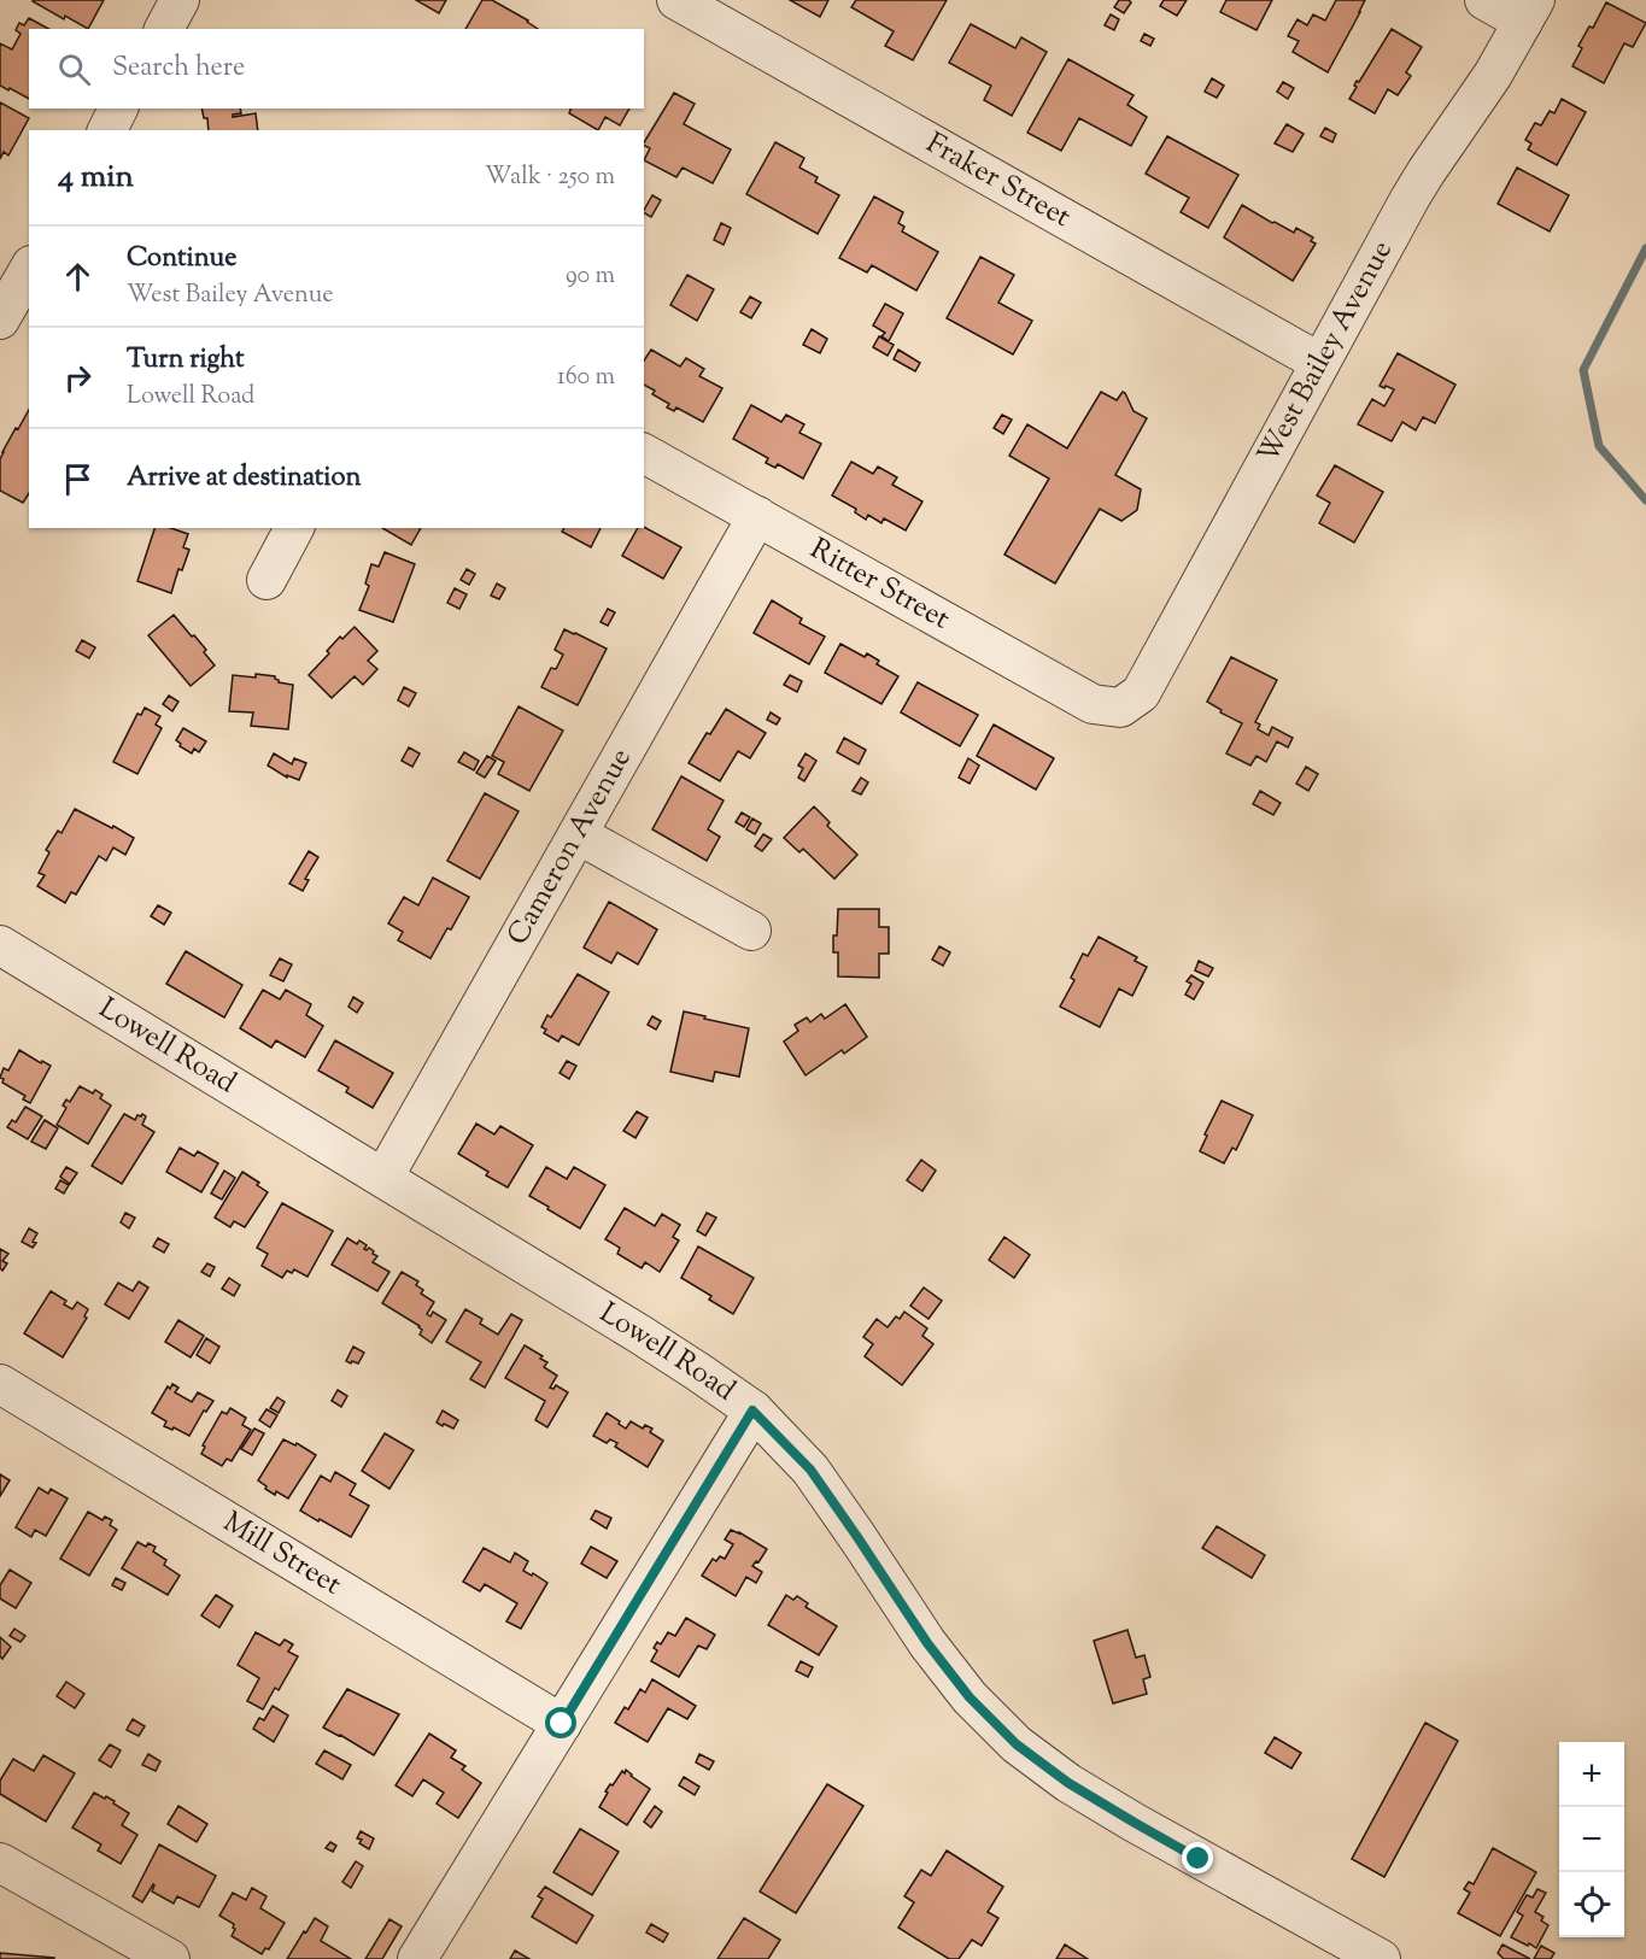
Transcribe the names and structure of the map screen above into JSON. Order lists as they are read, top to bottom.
{
  "streets": {
    "street": [
      "Fraker Street",
      "West Bailey Avenue",
      "Ritter Street",
      "Cameron Avenue",
      "Lowell Road",
      "Mill Street"
    ]
  },
  "crossings": [
    ["Fraker Street", "West Bailey Avenue"],
    ["West Bailey Avenue", "Ritter Street"],
    ["Ritter Street", "Cameron Avenue"],
    ["Cameron Avenue", "Lowell Road"]
  ],
  "page": {
    "search": "Search here",
    "heading": ["4 min", "Walk · 250 m"],
    "list": [
      ["Continue", "West Bailey Avenue", "90 m"],
      ["Turn right", "Lowell Road", "160 m"],
      "Arrive at destination"
    ],
    "map_buttons": ["+", "−"]
  }
}
